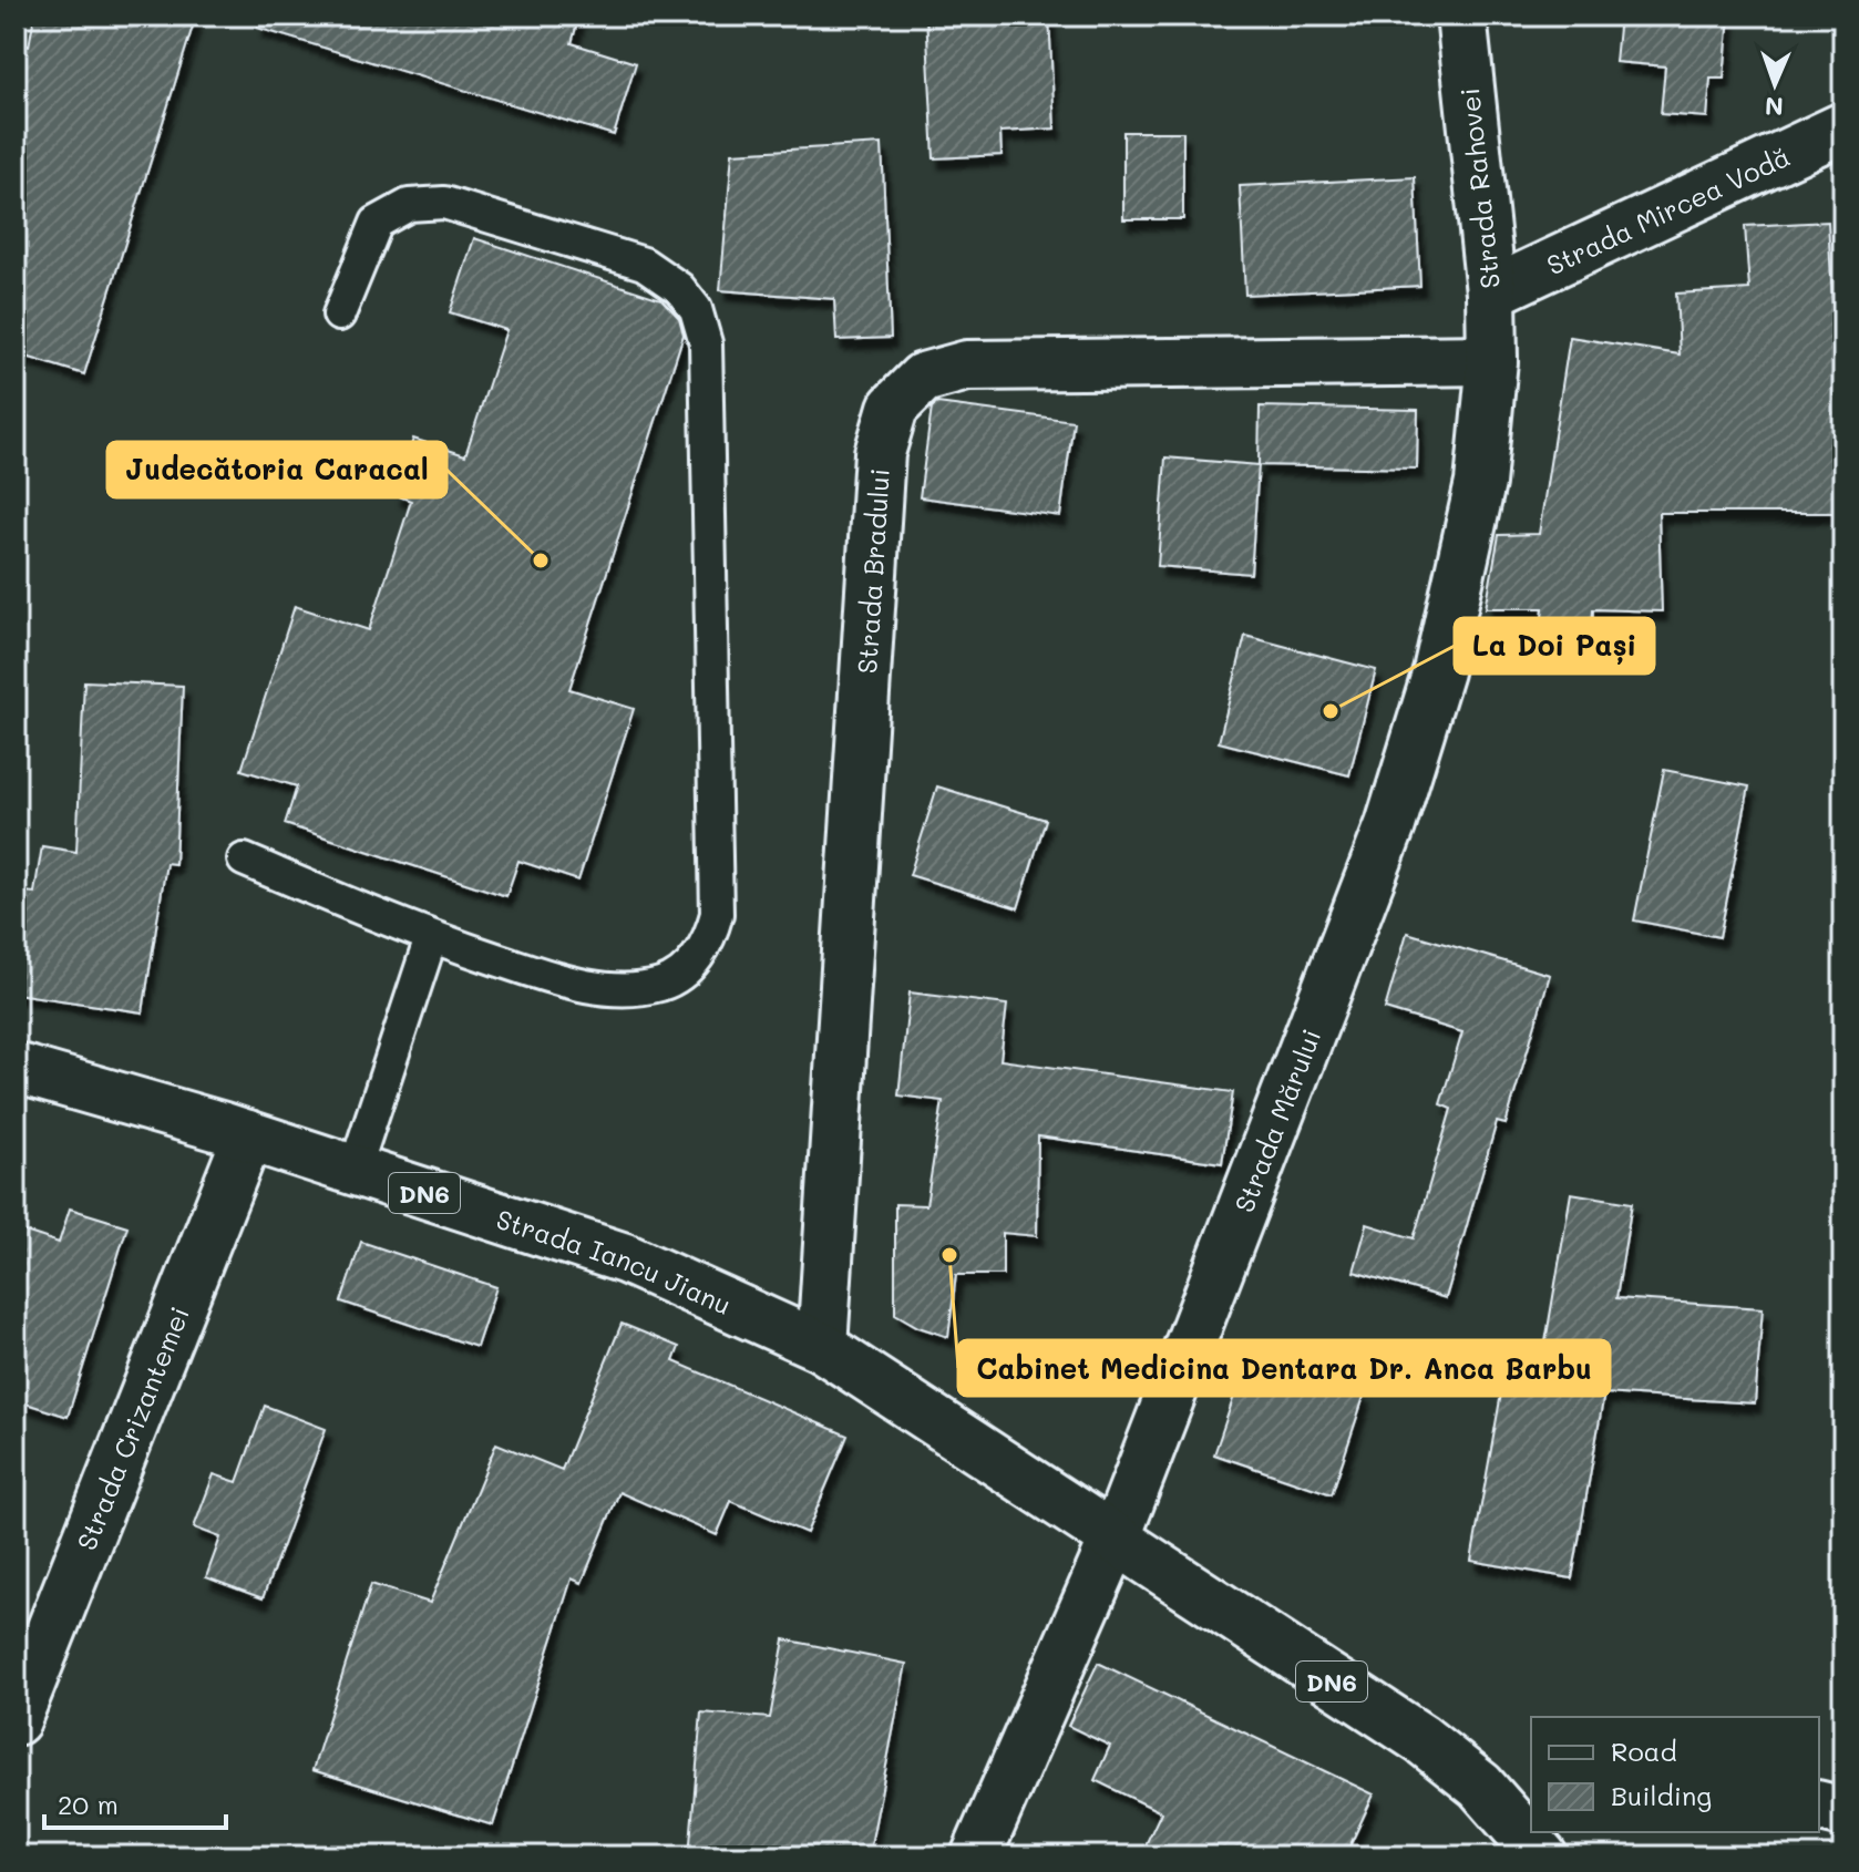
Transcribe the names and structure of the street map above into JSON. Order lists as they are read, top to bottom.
{
  "streets": {
    "main road": [
      "Strada Rahovei",
      "Strada Mircea Vodă",
      "Strada Bradului",
      "Strada Mărului",
      "DN6",
      "Strada Iancu Jianu",
      "Strada Crizantemei"
    ]
  },
  "crossings": [
    ["Strada Rahovei", "Strada Mircea Vodă"],
    ["Strada Rahovei", "Strada Bradului"],
    ["Strada Rahovei", "Strada Mărului"],
    ["Strada Bradului", "Strada Mărului"],
    ["Strada Bradului", "Strada Iancu Jianu"],
    ["Strada Mărului", "DN6"],
    ["Strada Mărului", "Strada Iancu Jianu"],
    ["DN6", "Strada Iancu Jianu"],
    ["Strada Iancu Jianu", "Strada Crizantemei"]
  ],
  "places": ["Judecătoria Caracal", "La Doi Pași", "Cabinet Medicina Dentara Dr. Anca Barbu"],
  "legend": ["Road", "Building"],
  "scale_bar": "20 m",
  "north": "bottom"
}
